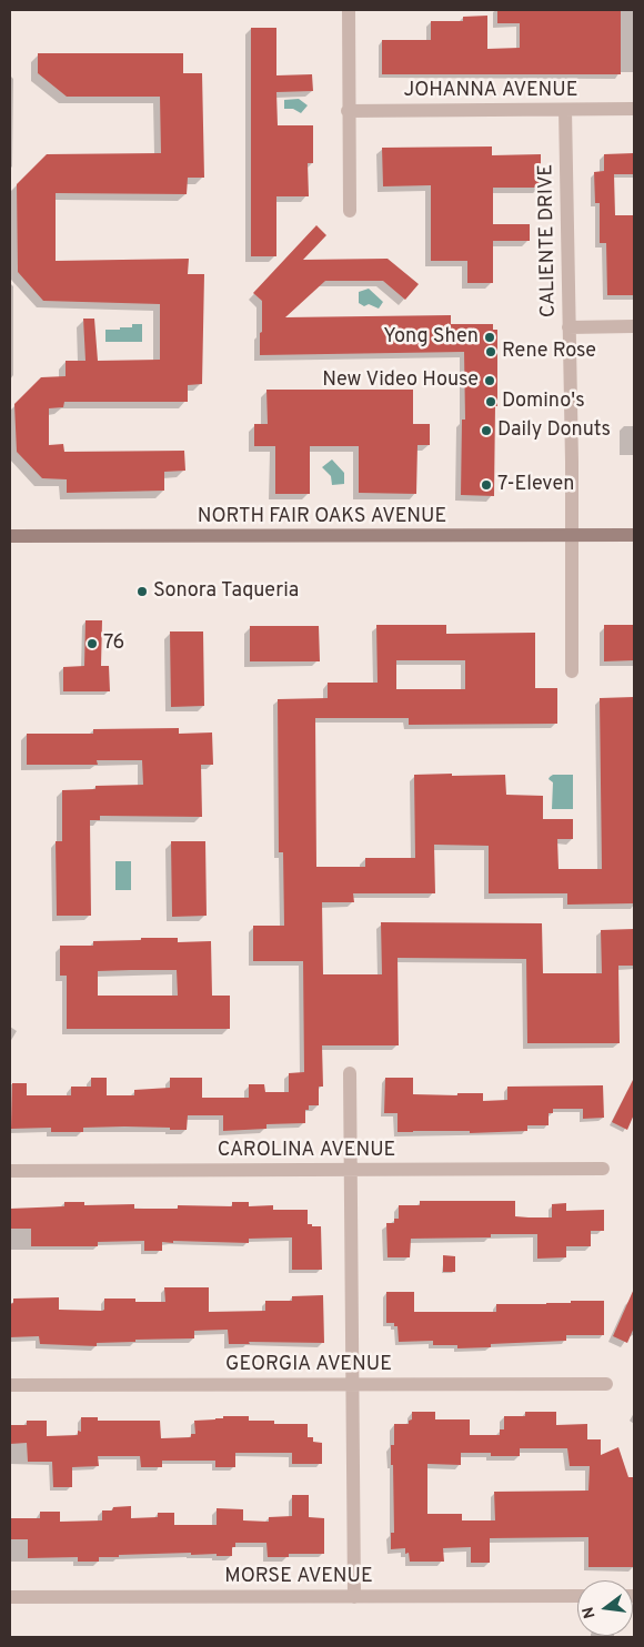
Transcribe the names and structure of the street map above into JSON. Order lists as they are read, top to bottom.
{
  "streets": {
    "main road": ["NORTH FAIR OAKS AVENUE"],
    "street": [
      "JOHANNA AVENUE",
      "CALIENTE DRIVE",
      "CAROLINA AVENUE",
      "GEORGIA AVENUE",
      "MORSE AVENUE"
    ]
  },
  "crossings": [
    ["JOHANNA AVENUE", "CALIENTE DRIVE"],
    ["CALIENTE DRIVE", "NORTH FAIR OAKS AVENUE"]
  ],
  "places": [
    "Yong Shen",
    "Rene Rose",
    "New Video House",
    "Domino's",
    "Daily Donuts",
    "7-Eleven",
    "Sonora Taqueria",
    "76"
  ],
  "north": "left"
}
